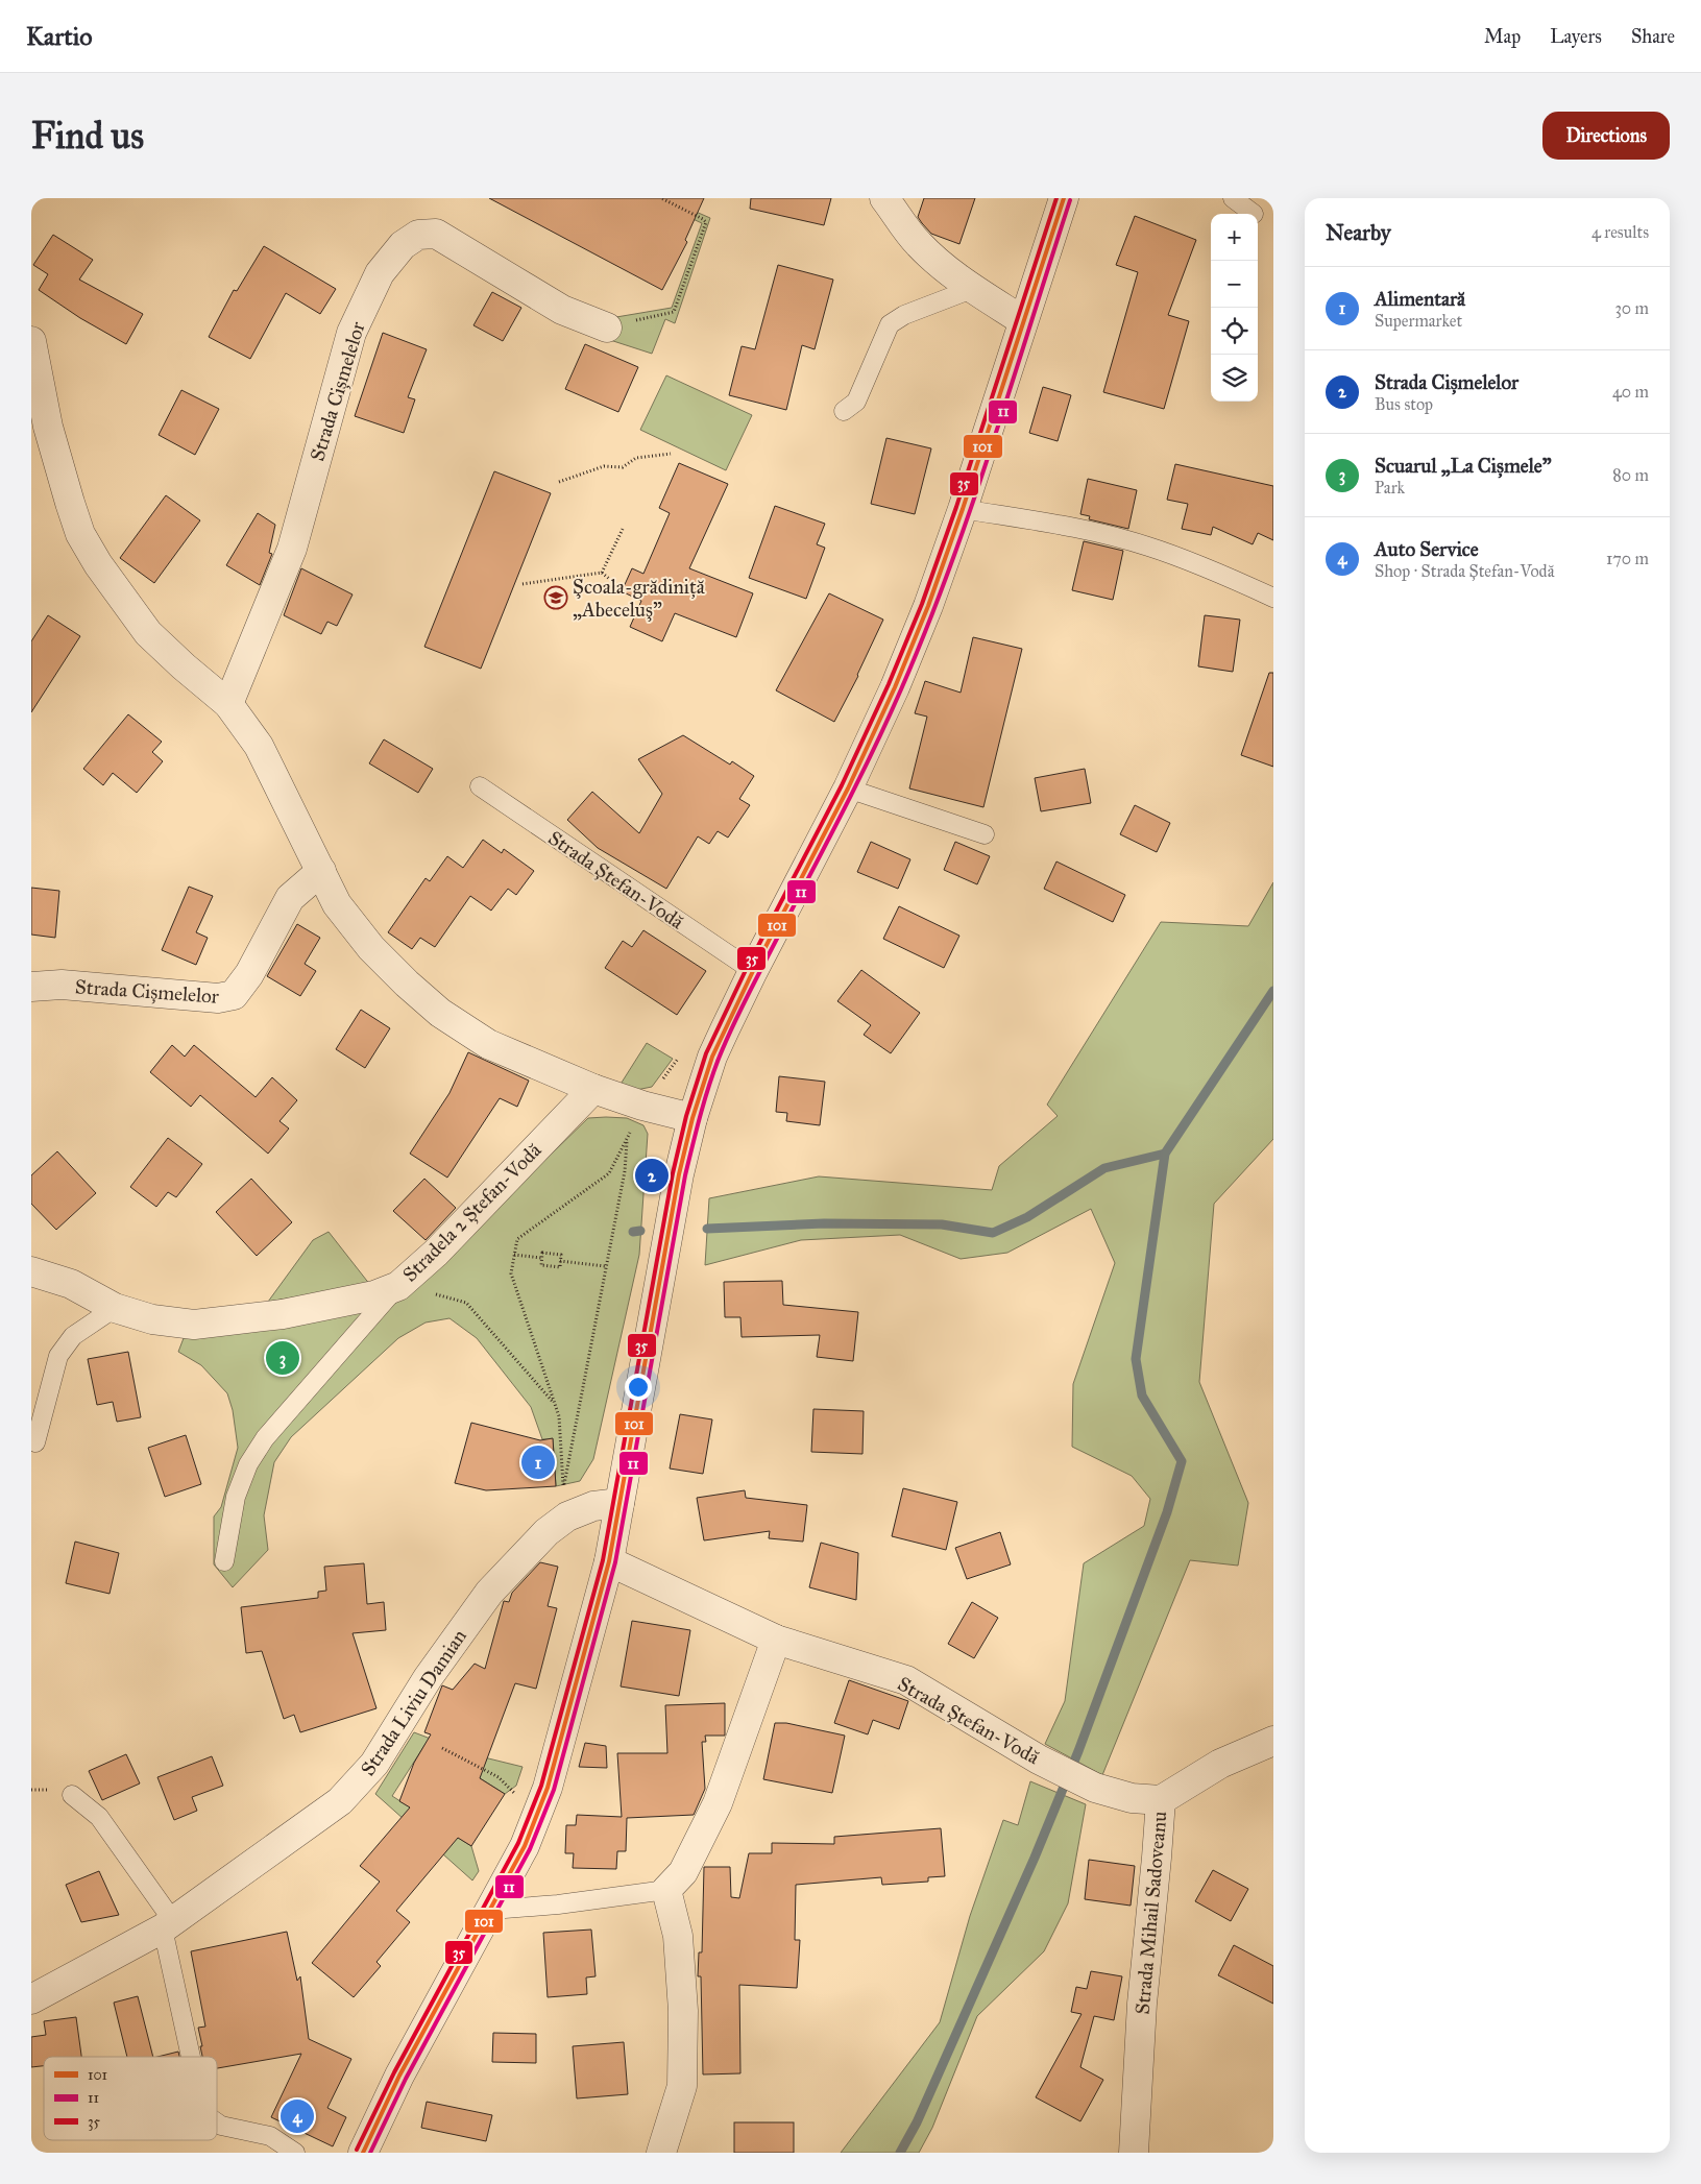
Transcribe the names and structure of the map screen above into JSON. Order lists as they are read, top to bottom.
{
  "streets": {
    "street": [
      "Strada Cișmelelor",
      "Strada Ștefan-Vodă",
      "Stradela 2 Ștefan-Vodă",
      "Strada Liviu Damian",
      "Strada Mihail Sadoveanu"
    ]
  },
  "crossings": [
    ["Strada Ștefan-Vodă", "Strada Mihail Sadoveanu"]
  ],
  "places": {
    "school or university": ["Şcoala-grădiniţă „Abeceluş”"]
  },
  "lines": ["transit line 101", "transit line 35", "transit line 11"],
  "legend": ["101", "11", "35"],
  "page": {
    "header": "Kartio",
    "nav": ["Map", "Layers", "Share"],
    "buttons": "Directions",
    "title": "Find us",
    "heading": ["Nearby", "4 results"],
    "map_buttons": ["+", "−"],
    "list": [
      {
        "mark": "1",
        "name": "Alimentară",
        "note": "Supermarket",
        "value": "30 m"
      },
      {
        "mark": "2",
        "name": "Strada Cișmelelor",
        "note": "Bus stop",
        "value": "40 m"
      },
      {
        "mark": "3",
        "name": "Scuarul „La Cișmele”",
        "note": "Park",
        "value": "80 m"
      },
      {
        "mark": "4",
        "name": "Auto Service",
        "note": "Shop · Strada Ștefan-Vodă",
        "value": "170 m"
      }
    ],
    "pins": [
      "2",
      "3",
      "1",
      "4"
    ]
  }
}
